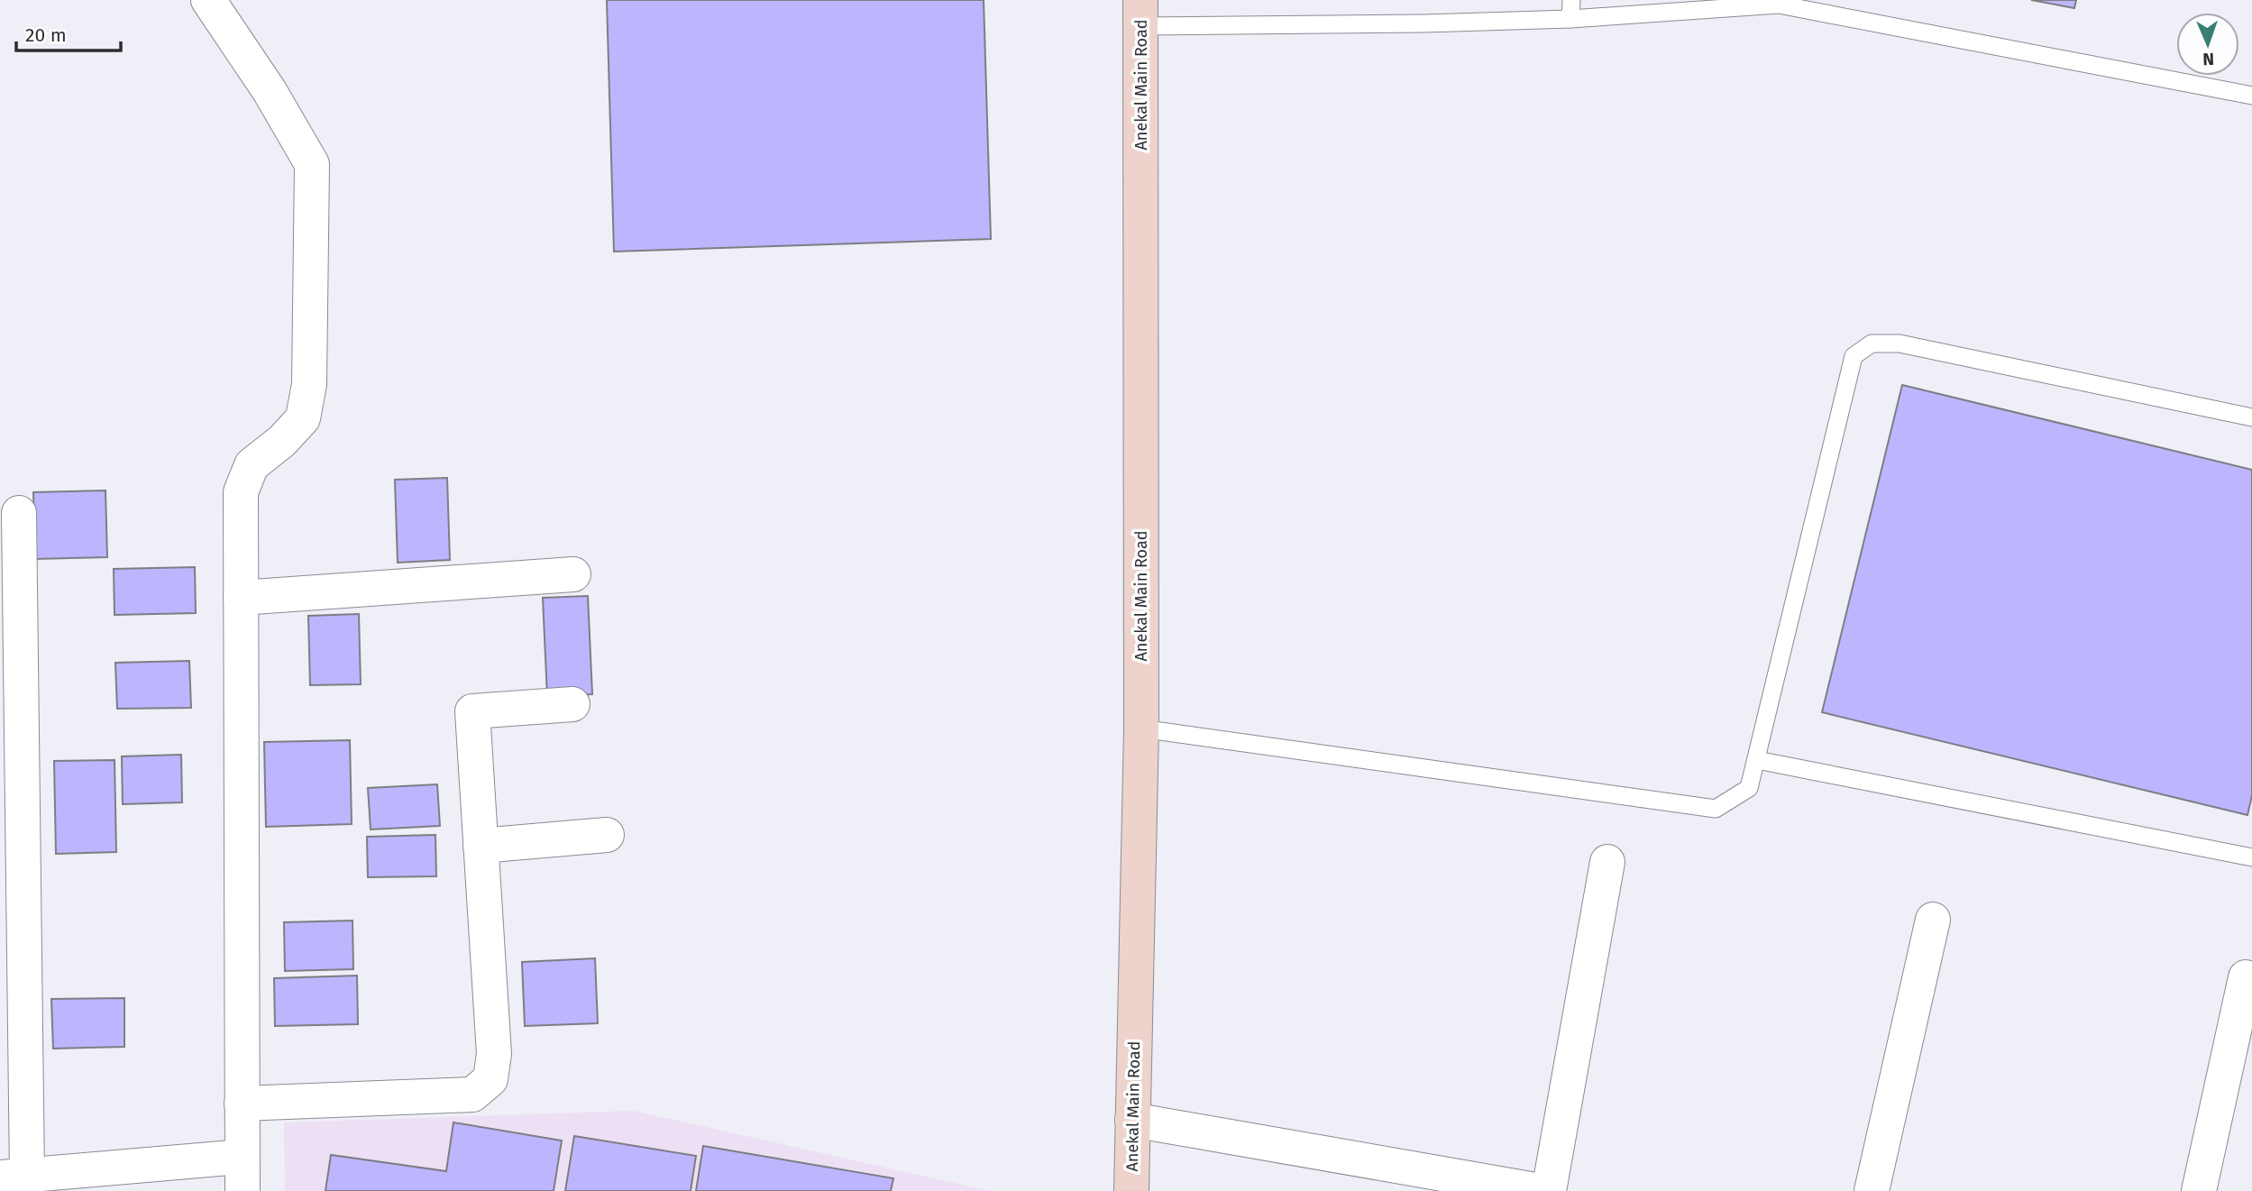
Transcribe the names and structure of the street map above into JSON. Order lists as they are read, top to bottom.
{
  "streets": {
    "main road": ["Anekal Main Road"]
  },
  "scale_bar": "20 m",
  "north": "bottom"
}
